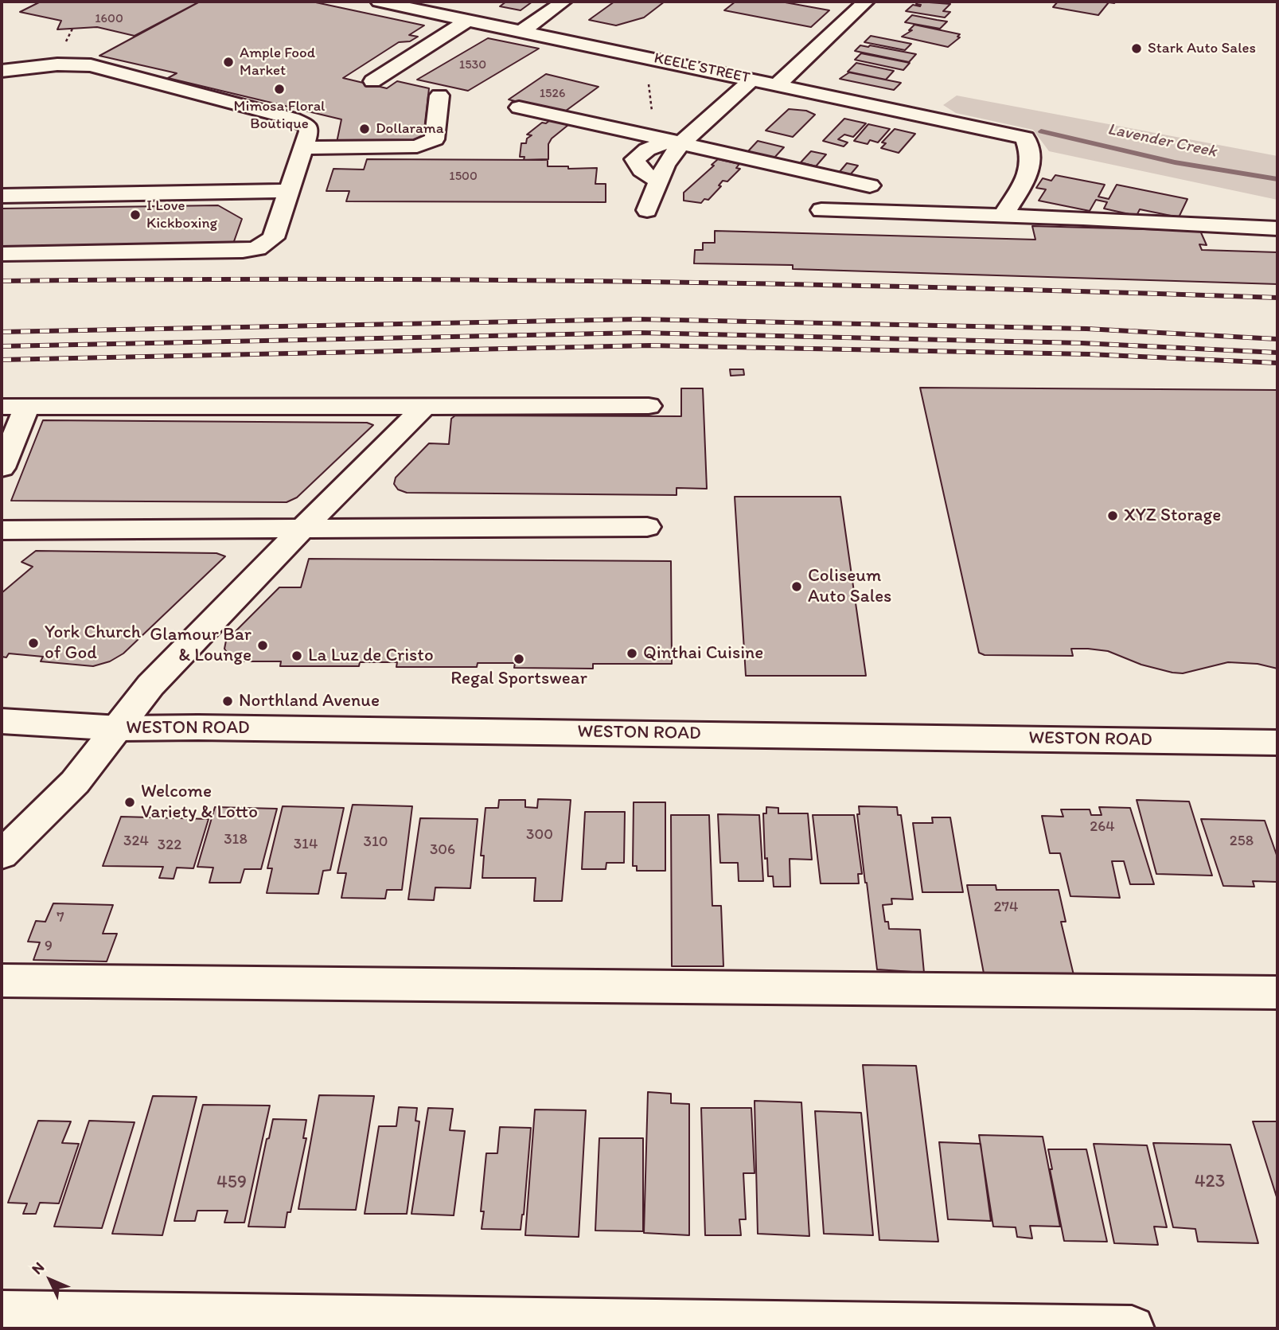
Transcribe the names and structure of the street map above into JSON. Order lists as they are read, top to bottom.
{
  "streets": {
    "street": ["KEELE STREET", "WESTON ROAD"]
  },
  "water": ["Lavender Creek"],
  "places": [
    "Stark Auto Sales",
    "Ample Food Market",
    "Mimosa Floral Boutique",
    "Dollarama",
    "I Love Kickboxing",
    "XYZ Storage",
    "Coliseum Auto Sales",
    "York Church of God",
    "Glamour Bar & Lounge",
    "Qinthai Cuisine",
    "La Luz de Cristo",
    "Regal Sportswear",
    "Northland Avenue",
    "Welcome Variety & Lotto"
  ],
  "house_numbers": [
    "1600",
    "1530",
    "1526",
    "1500",
    "264",
    "300",
    "318",
    "324",
    "258",
    "310",
    "314",
    "322",
    "306",
    "274",
    "7",
    "9",
    "423",
    "459"
  ],
  "north": "top left"
}
